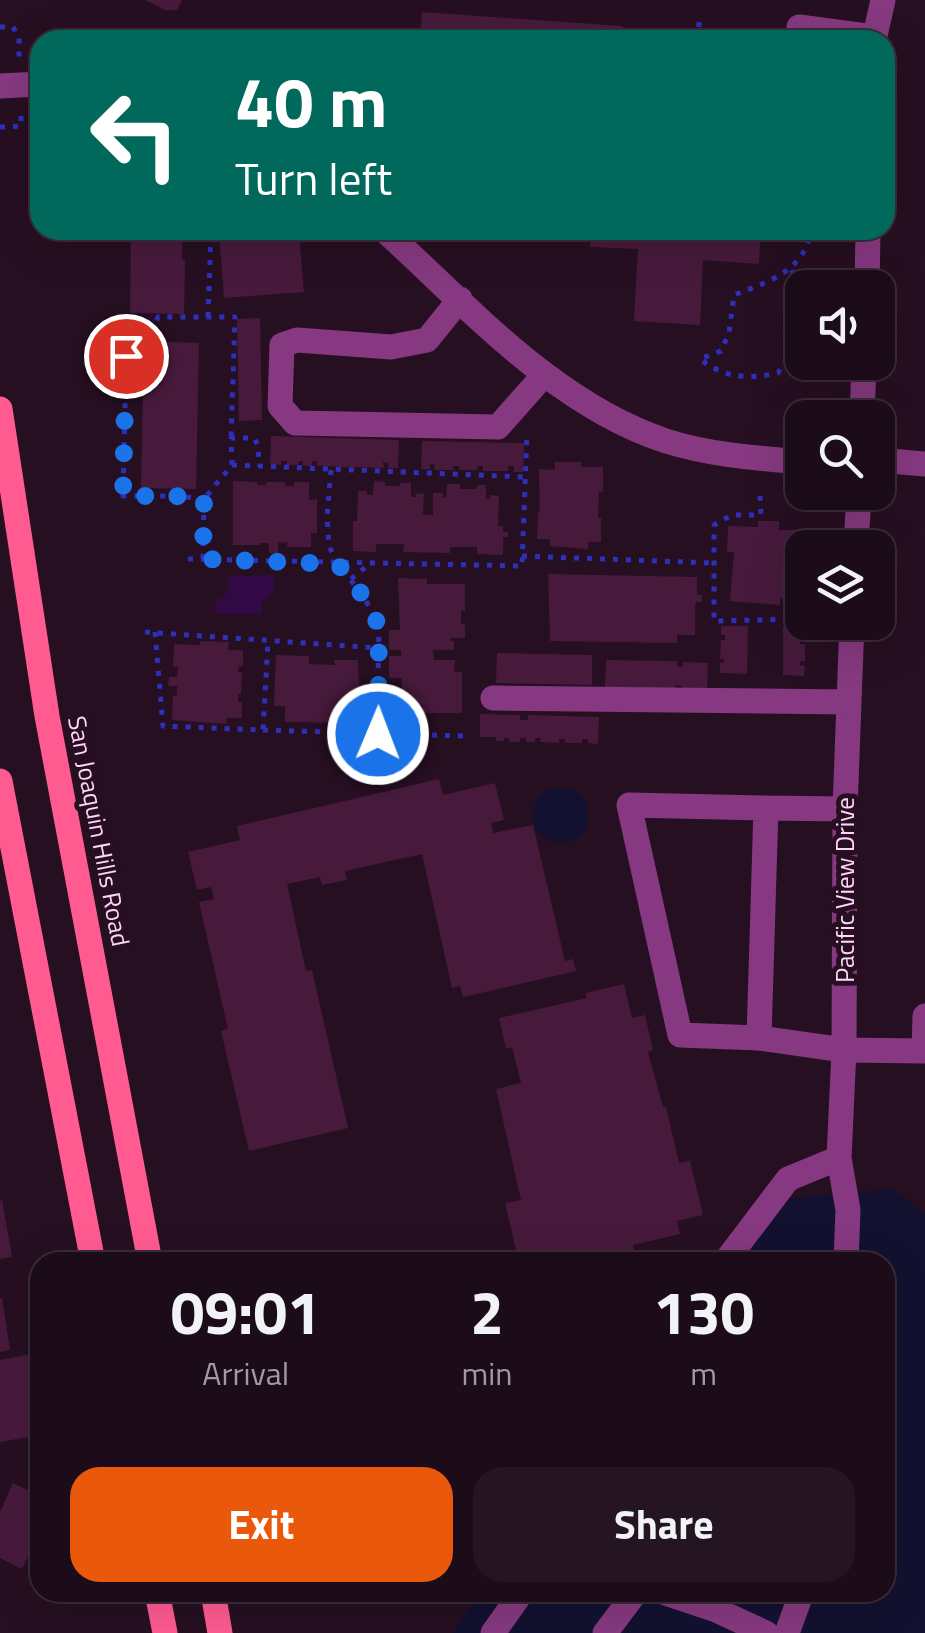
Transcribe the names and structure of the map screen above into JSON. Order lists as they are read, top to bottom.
{
  "streets": {
    "main road": ["San Joaquin Hills Road"],
    "street": ["Pacific View Drive"]
  },
  "page": {
    "turn": ["40 m", "Turn left"],
    "eta": [
      "09:01",
      "Arrival",
      "2",
      "min",
      "130",
      "m"
    ],
    "buttons": ["Exit", "Share"]
  }
}
